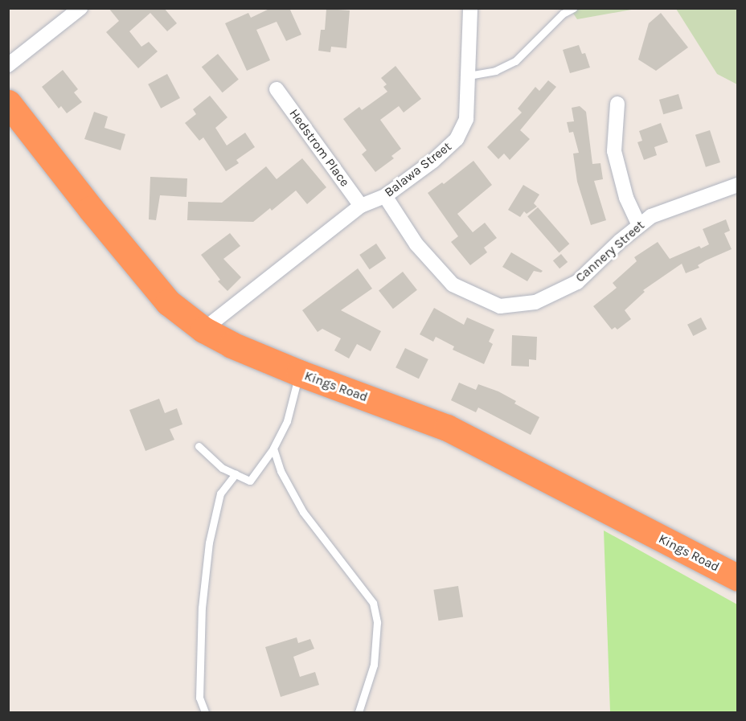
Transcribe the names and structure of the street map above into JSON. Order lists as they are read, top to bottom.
{
  "streets": {
    "highway": ["Kings Road"],
    "street": ["Hedstrom Place", "Balawa Street", "Cannery Street"]
  },
  "crossings": [
    ["Hedstrom Place", "Balawa Street"],
    ["Balawa Street", "Cannery Street"],
    ["Balawa Street", "Kings Road"]
  ]
}
